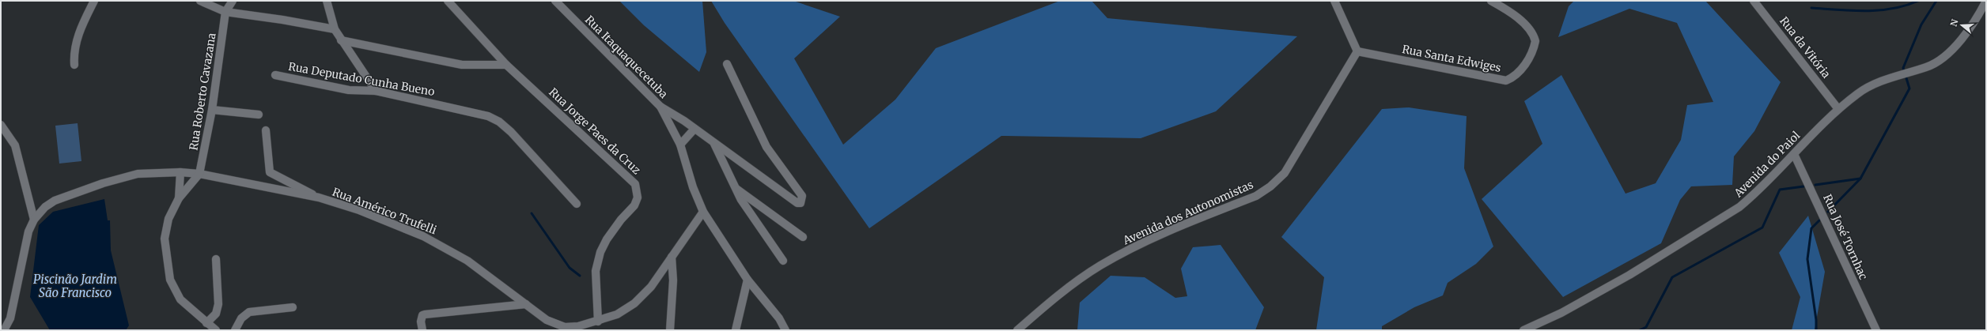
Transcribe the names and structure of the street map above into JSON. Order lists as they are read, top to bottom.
{
  "streets": {
    "street": [
      "Rua da Vitória",
      "Rua Itaquaquecetuba",
      "Rua Santa Edwiges",
      "Rua Deputado Cunha Bueno",
      "Rua Roberto Cavazana",
      "Rua Jorge Paes da Cruz",
      "Avenida do Paiol",
      "Rua Américo Trufelli",
      "Avenida dos Autonomistas",
      "Rua José Tornhac"
    ]
  },
  "crossings": [
    ["Rua da Vitória", "Avenida do Paiol"],
    ["Rua Itaquaquecetuba", "Rua Américo Trufelli"],
    ["Rua Santa Edwiges", "Avenida dos Autonomistas"],
    ["Rua Roberto Cavazana", "Rua Américo Trufelli"],
    ["Rua Jorge Paes da Cruz", "Rua Américo Trufelli"],
    ["Avenida do Paiol", "Rua José Tornhac"]
  ],
  "water": ["Piscinão Jardim São Francisco"],
  "north": "left"
}
